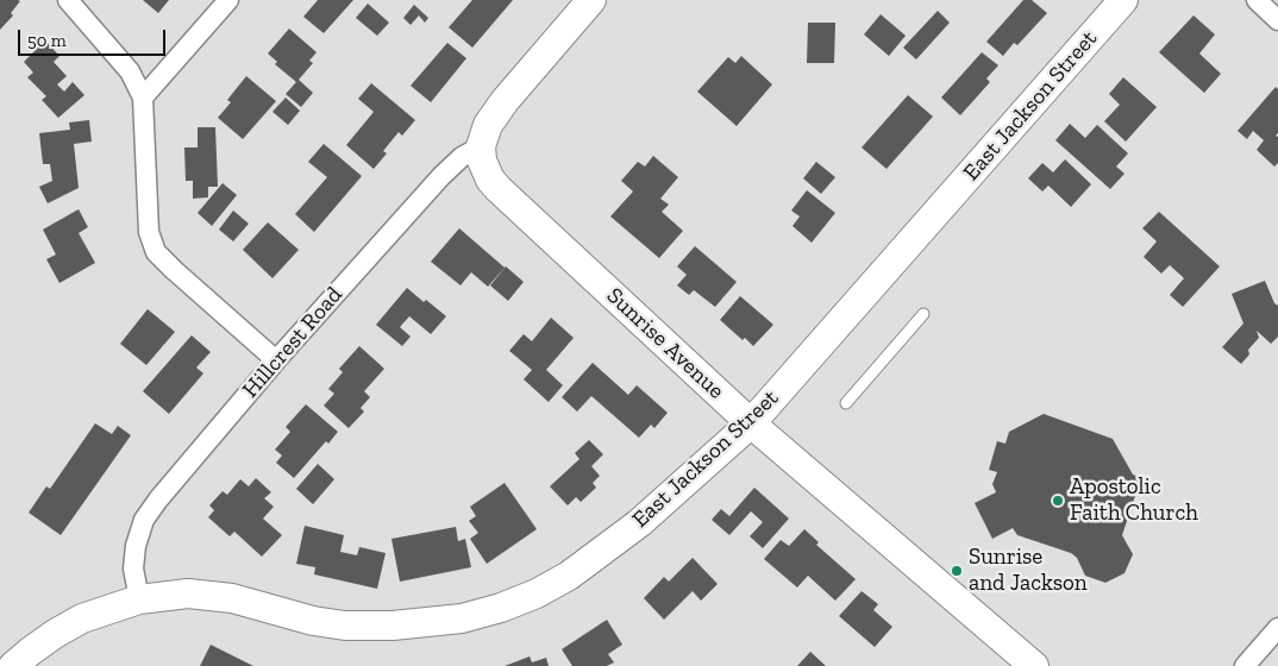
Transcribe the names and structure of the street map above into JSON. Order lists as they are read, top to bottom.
{
  "streets": {
    "street": ["East Jackson Street", "Hillcrest Road", "Sunrise Avenue"]
  },
  "crossings": [
    ["East Jackson Street", "Hillcrest Road"],
    ["East Jackson Street", "Sunrise Avenue"],
    ["Hillcrest Road", "Sunrise Avenue"]
  ],
  "places": ["Apostolic Faith Church", "Sunrise and Jackson"],
  "scale_bar": "50 m"
}
